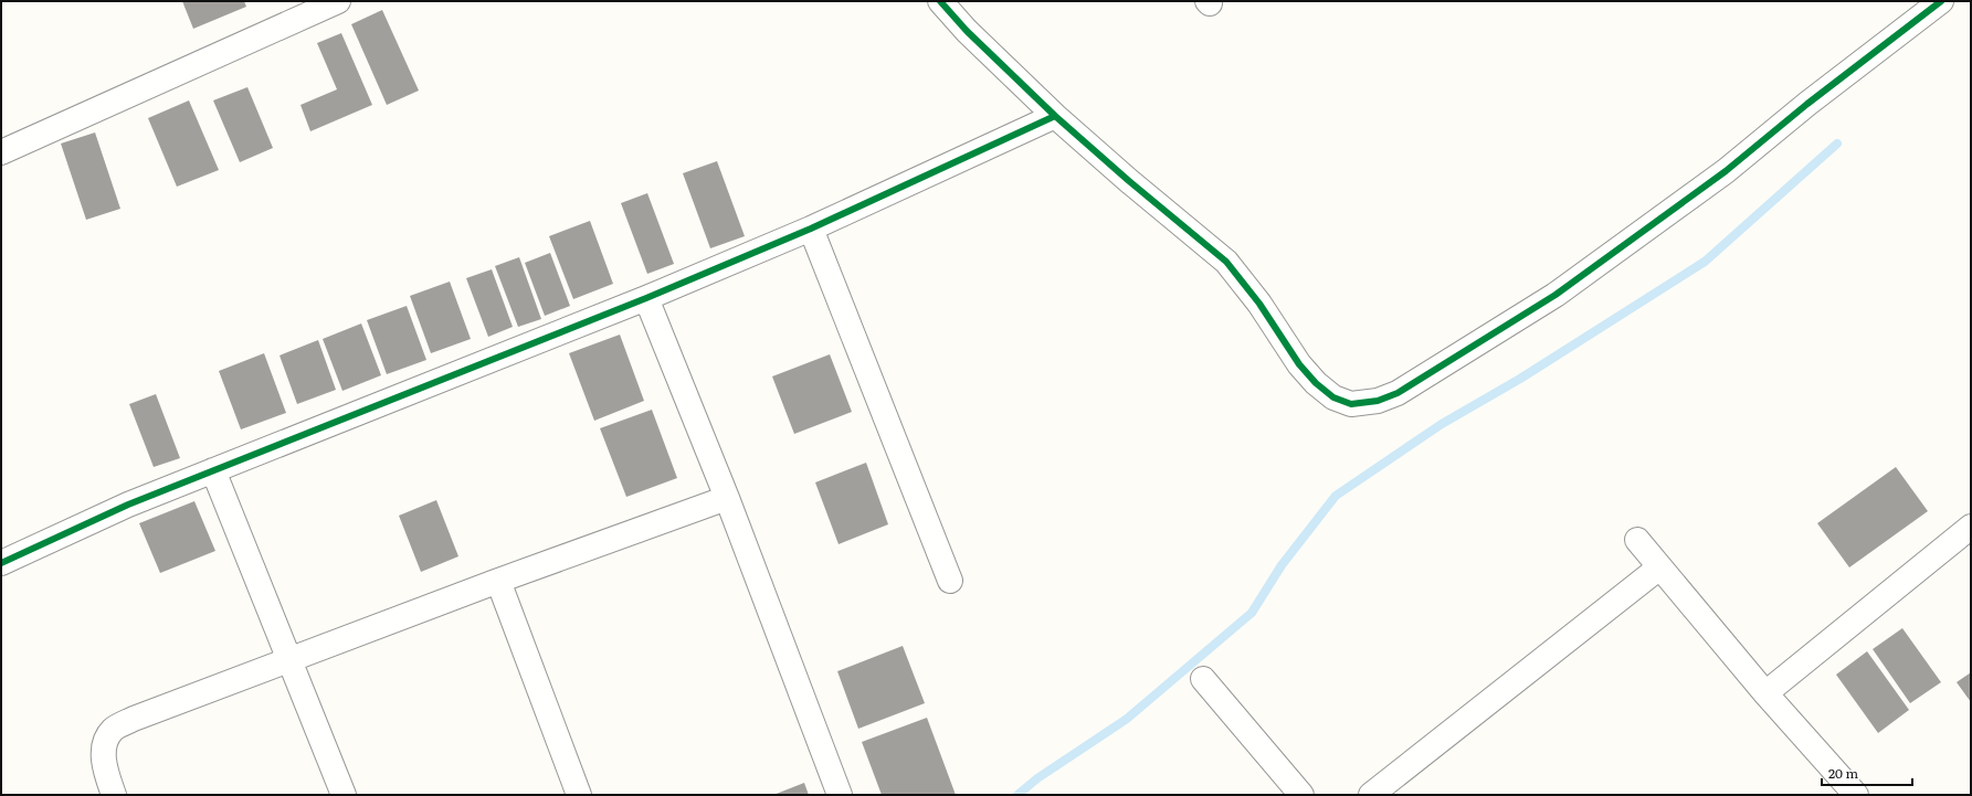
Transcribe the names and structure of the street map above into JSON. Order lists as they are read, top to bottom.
{
  "scale_bar": "20 m"
}
